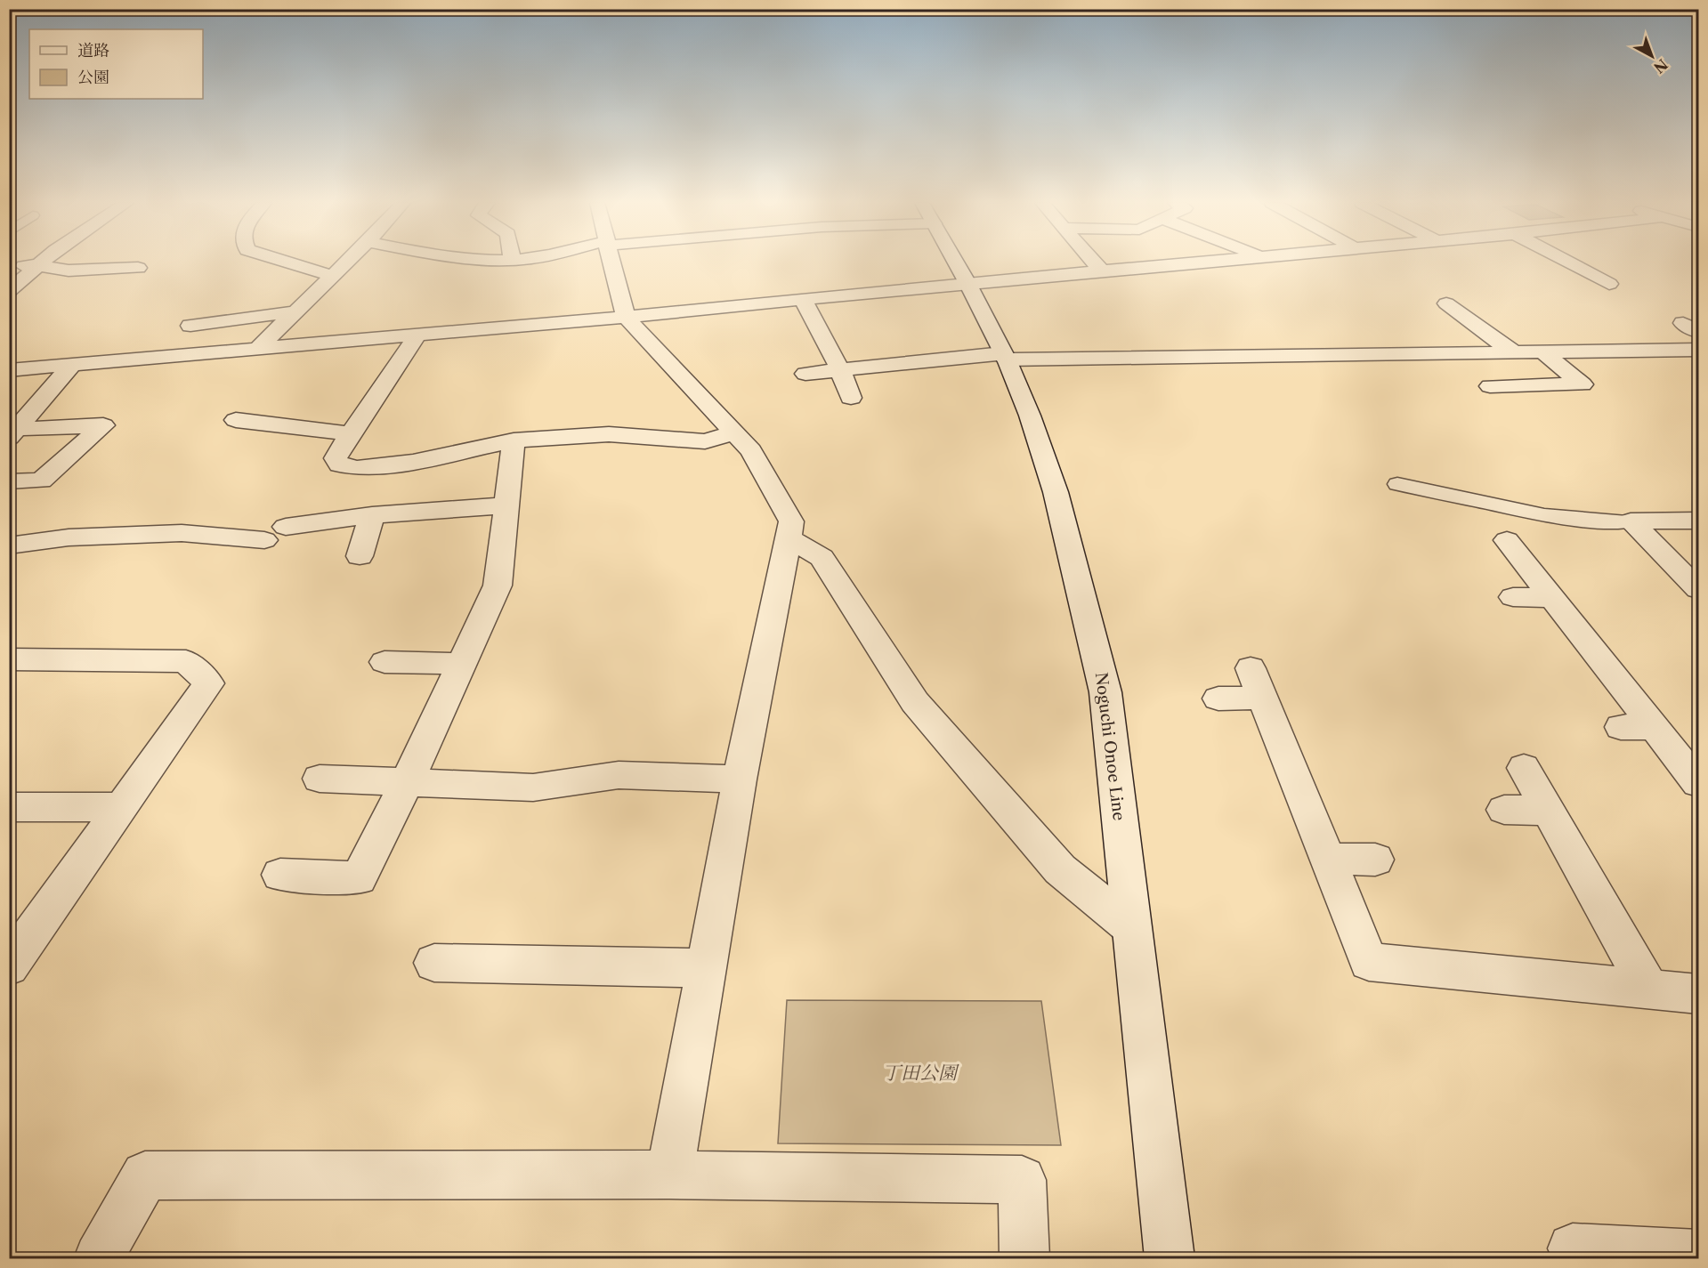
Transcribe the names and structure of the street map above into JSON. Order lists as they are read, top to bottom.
{
  "streets": {
    "street": ["Noguchi Onoe Line"]
  },
  "parks": ["丁田公園"],
  "legend": ["道路", "公園"],
  "north": "bottom right"
}
